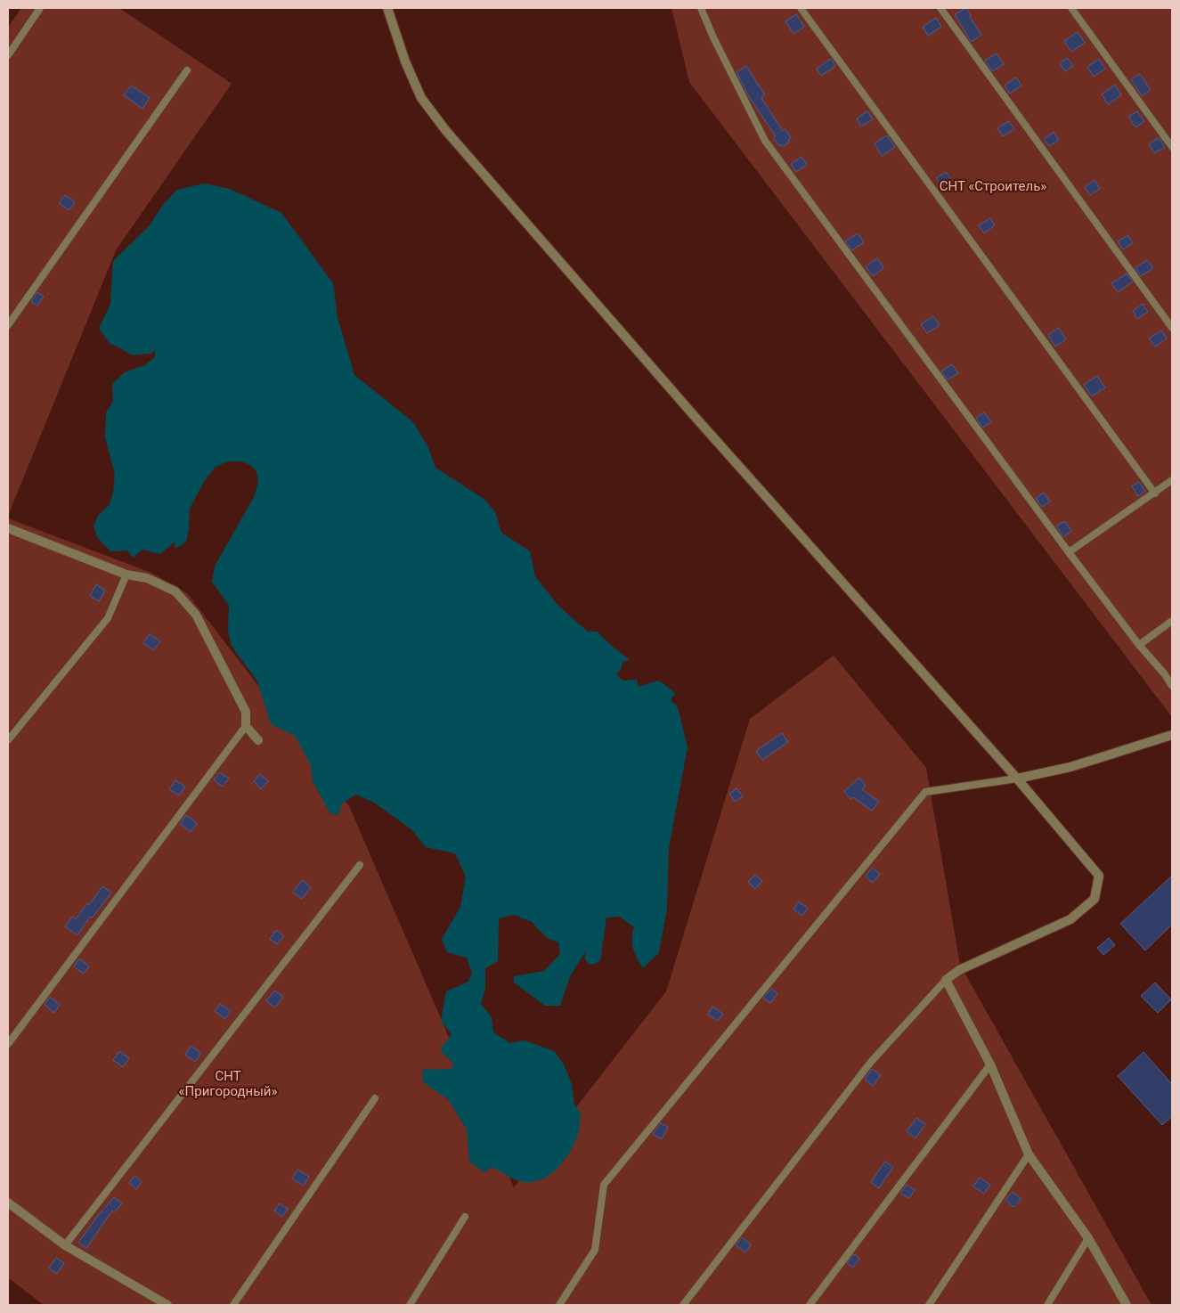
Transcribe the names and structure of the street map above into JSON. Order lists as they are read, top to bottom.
{
  "parks": ["СНТ «Строитель»", "СНТ «Пригородный»"]
}
